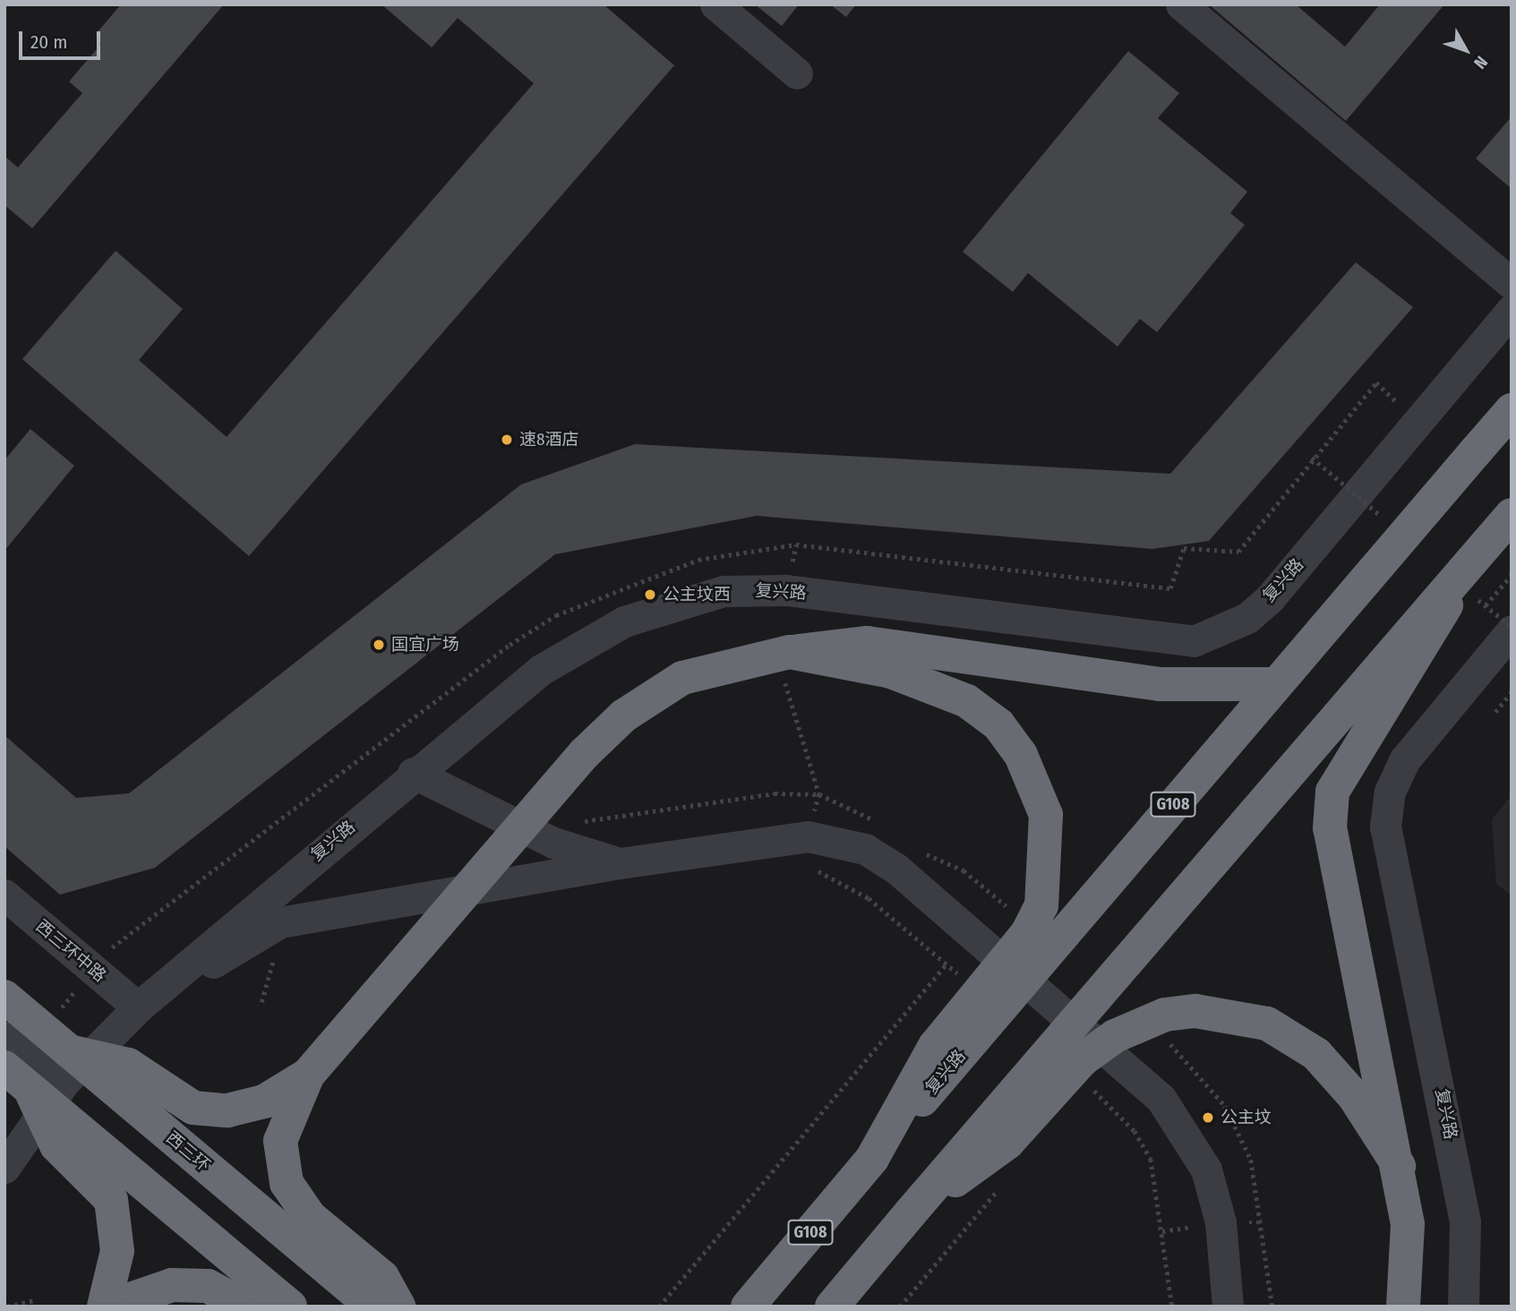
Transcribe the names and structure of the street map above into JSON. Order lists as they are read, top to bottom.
{
  "streets": {
    "highway": ["复兴路", "G108", "西三环"],
    "street": ["西三环中路"]
  },
  "crossings": [
    ["复兴路", "西三环中路"],
    ["复兴路", "西三环"]
  ],
  "places": [
    "速8酒店",
    "公主坟西",
    "国宜广场",
    "公主坟"
  ],
  "scale_bar": "20 m",
  "north": "bottom right"
}
